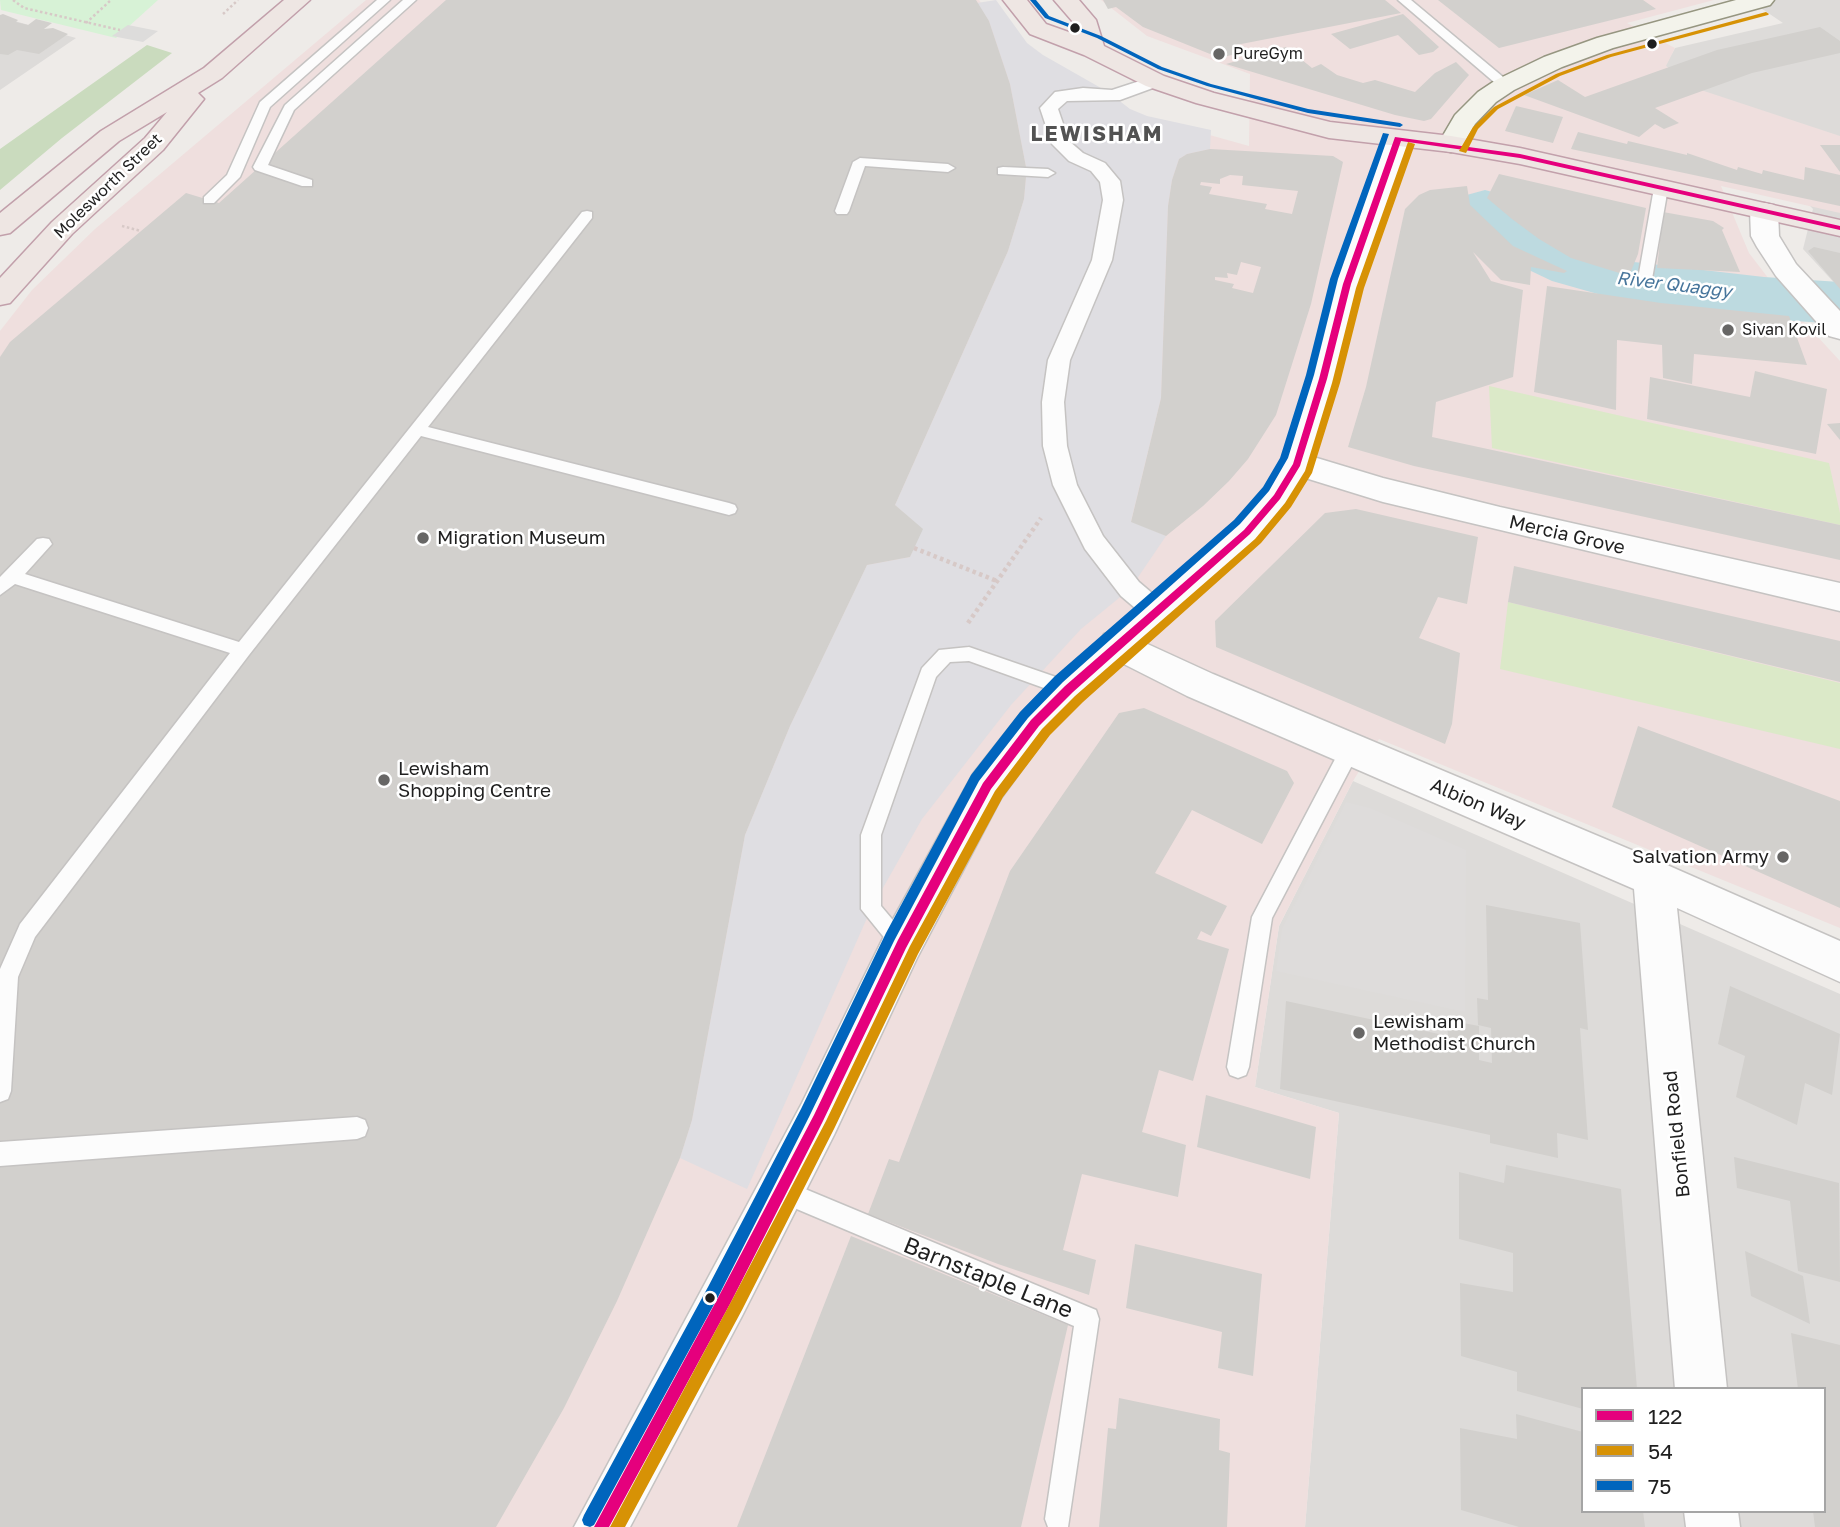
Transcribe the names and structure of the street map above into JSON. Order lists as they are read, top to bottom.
{
  "streets": {
    "highway": ["Molesworth Street"],
    "street": ["Mercia Grove", "Albion Way", "Bonfield Road"],
    "lane": ["Barnstaple Lane"]
  },
  "crossings": [
    ["Albion Way", "Bonfield Road"]
  ],
  "districts": ["LEWISHAM"],
  "water": ["River Quaggy"],
  "places": [
    "PureGym",
    "Sivan Kovil",
    "Migration Museum",
    "Lewisham Shopping Centre",
    "Salvation Army",
    "Lewisham Methodist Church"
  ],
  "lines": ["transit line 75", "transit line 54", "transit line 122"],
  "legend": ["122", "54", "75"]
}
